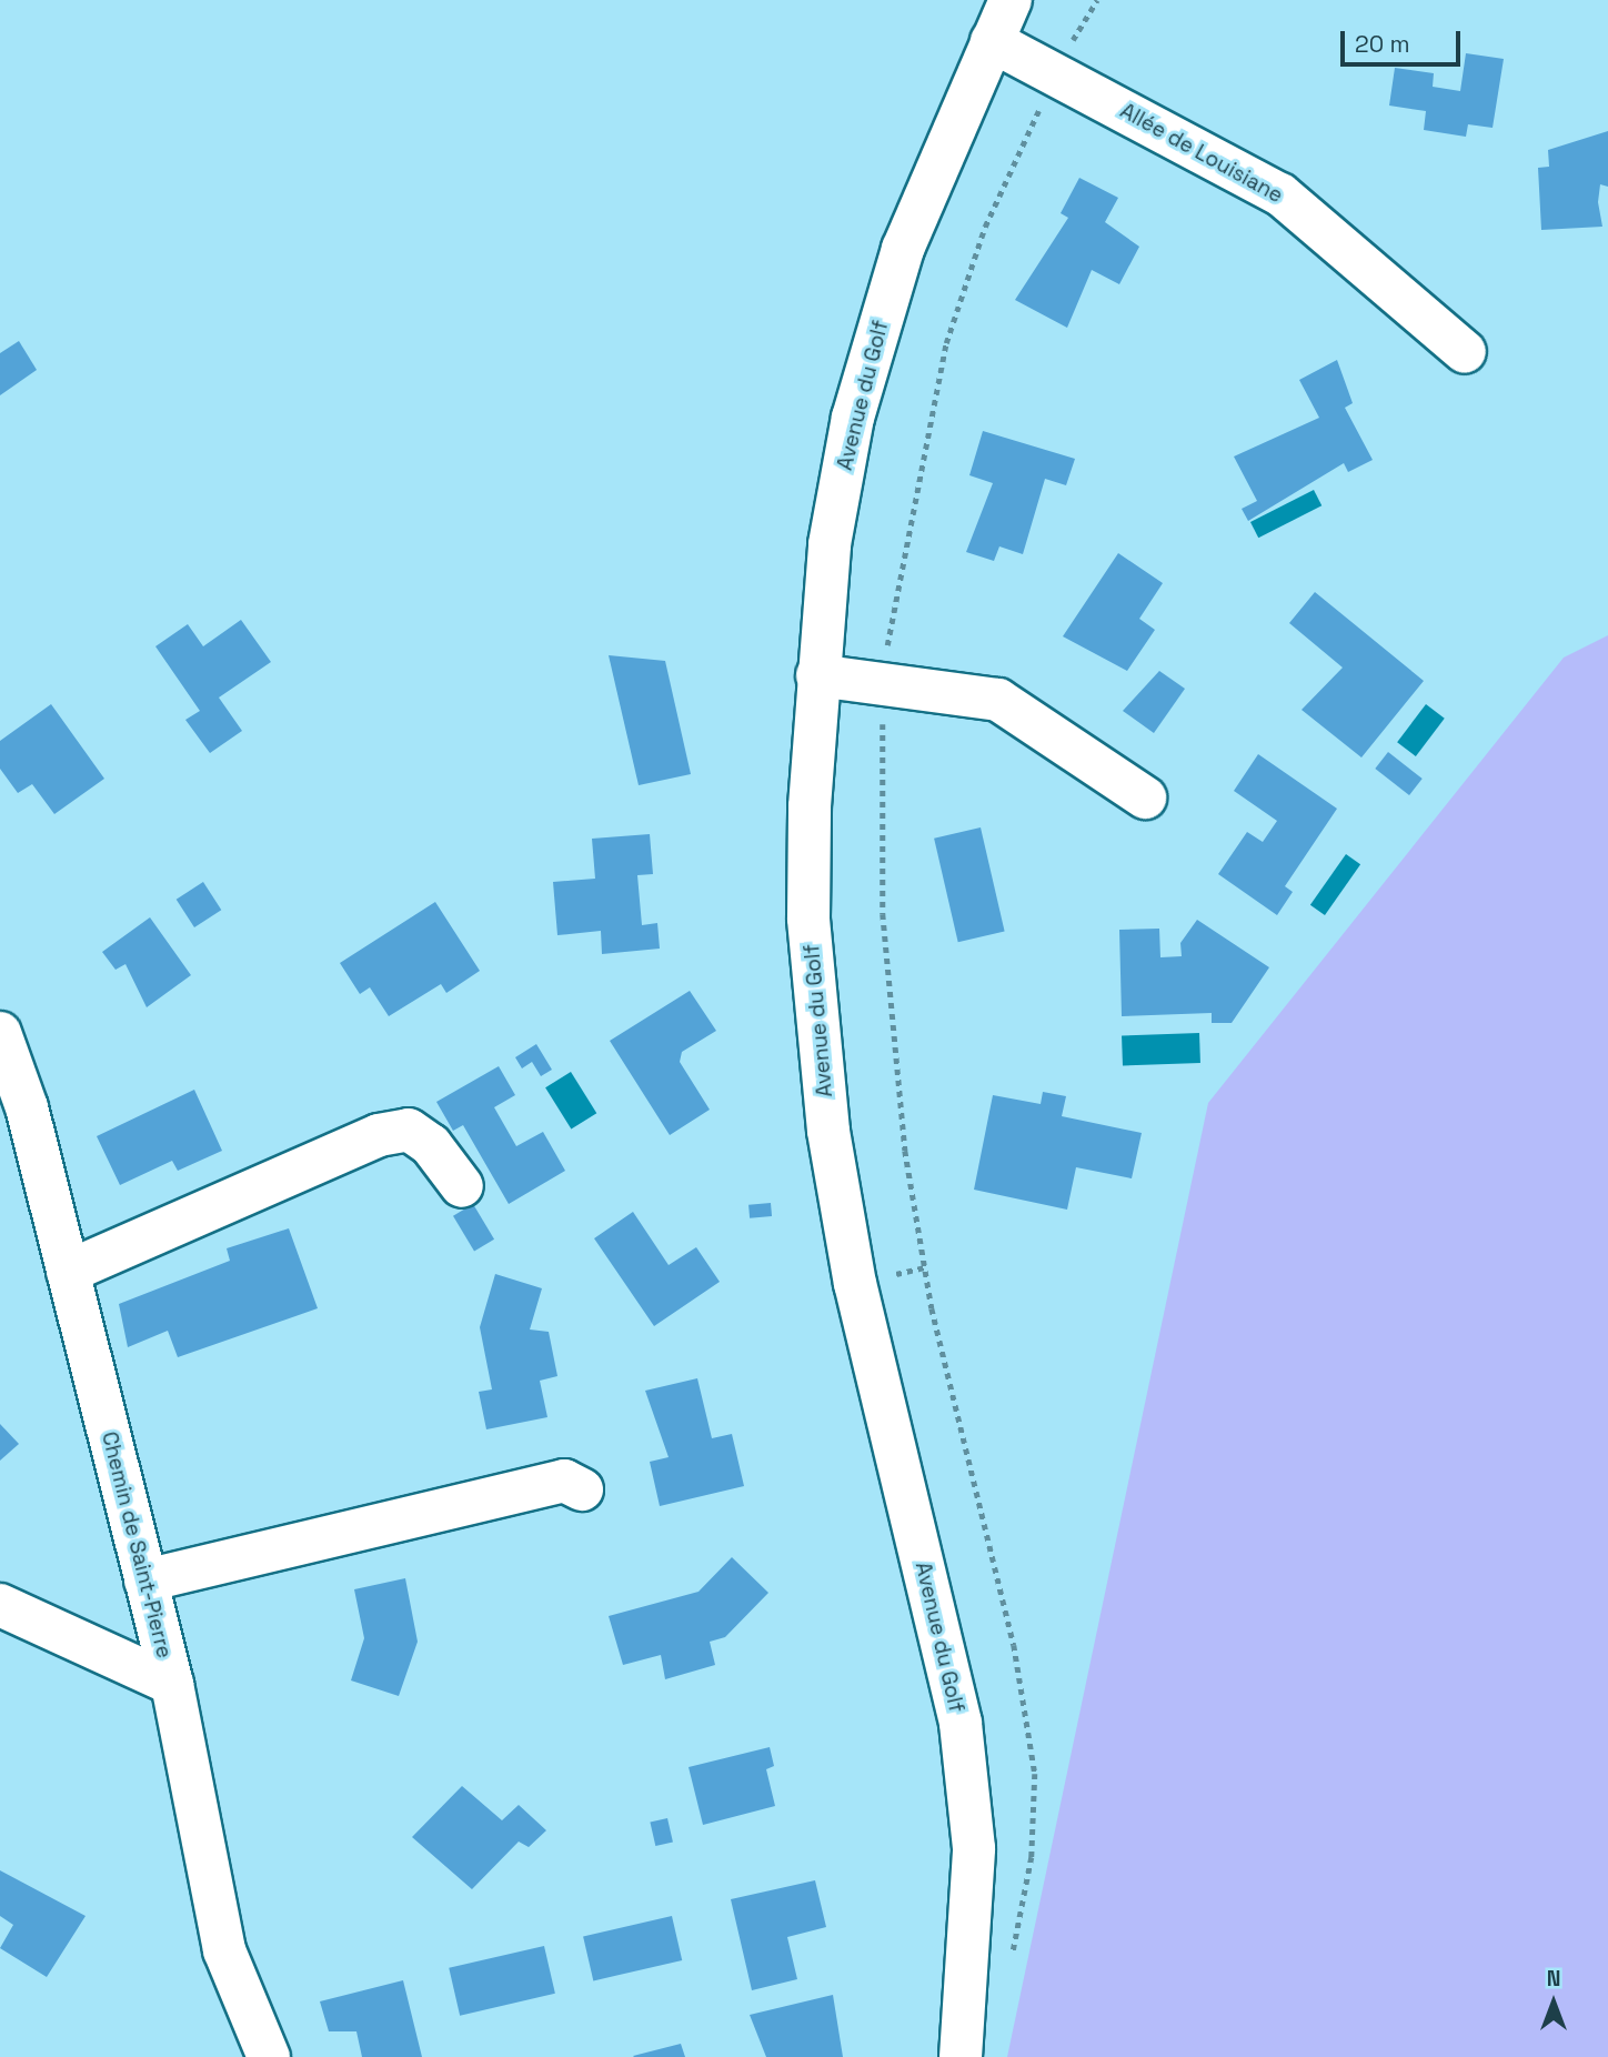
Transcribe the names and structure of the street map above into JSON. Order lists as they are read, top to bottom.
{
  "streets": {
    "street": ["Allée de Louisiane", "Avenue du Golf", "Chemin de Saint-Pierre"]
  },
  "crossings": [
    ["Allée de Louisiane", "Avenue du Golf"]
  ],
  "scale_bar": "20 m",
  "north": "top"
}
